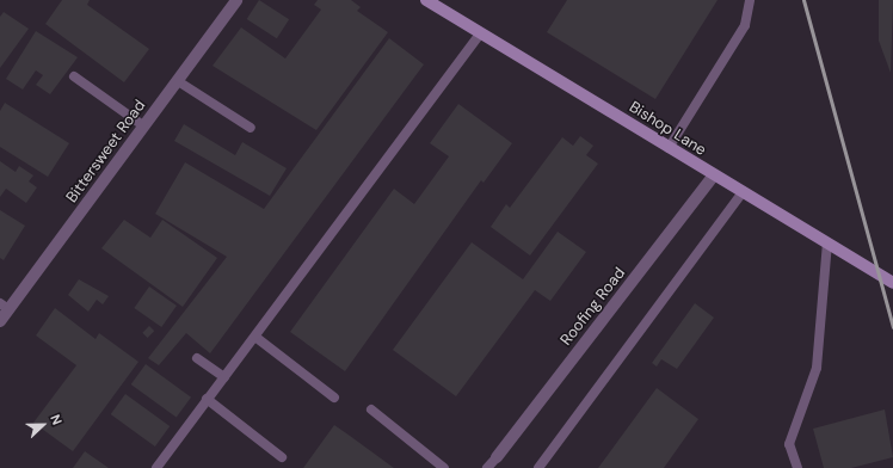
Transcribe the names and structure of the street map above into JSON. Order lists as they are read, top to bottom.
{
  "streets": {
    "street": ["Bishop Lane", "Bittersweet Road", "Roofing Road"]
  },
  "crossings": [
    ["Bishop Lane", "Roofing Road"]
  ],
  "north": "right"
}
